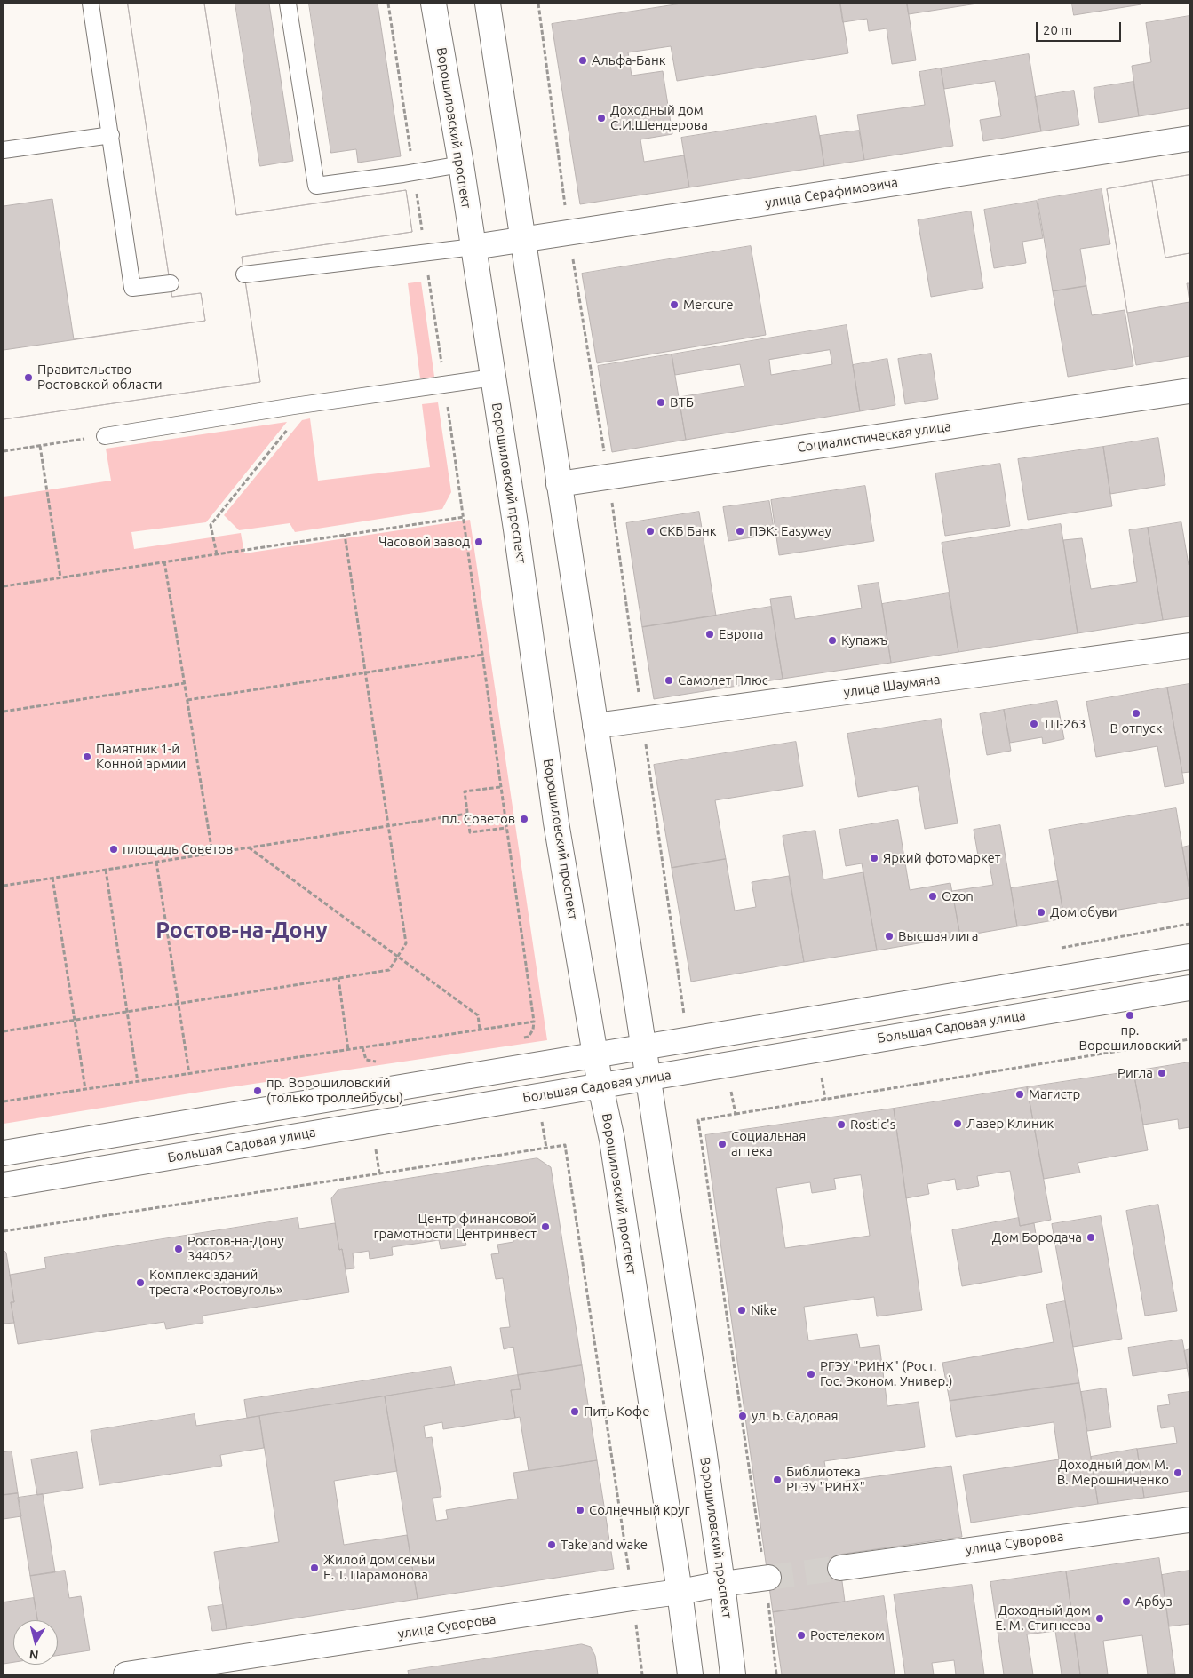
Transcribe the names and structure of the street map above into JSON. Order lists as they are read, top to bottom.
{
  "streets": {
    "main road": [
      "Ворошиловский проспект",
      "улица Серафимовича",
      "Социалистическая улица",
      "улица Шаумяна",
      "Большая Садовая улица",
      "улица Суворова"
    ]
  },
  "crossings": [
    ["Ворошиловский проспект", "улица Серафимовича"],
    ["Ворошиловский проспект", "Социалистическая улица"],
    ["Ворошиловский проспект", "улица Шаумяна"],
    ["Ворошиловский проспект", "Большая Садовая улица"],
    ["Ворошиловский проспект", "улица Суворова"]
  ],
  "districts": ["Ростов-на-Дону"],
  "places": [
    "Альфа-Банк",
    "Доходный дом С.И.Шендерова",
    "Mercure",
    "Правительство Ростовской области",
    "ВТБ",
    "СКБ Банк",
    "ПЭК: Easyway",
    "Часовой завод",
    "Европа",
    "Купажъ",
    "Самолет Плюс",
    "В отпуск",
    "ТП-263",
    "Памятник 1-й Конной армии",
    "пл. Советов",
    "площадь Советов",
    "Яркий фотомаркет",
    "Ozon",
    "Дом обуви",
    "Высшая лига",
    "пр. Ворошиловский",
    "Ригла",
    "пр. Ворошиловский (только троллейбусы)",
    "Магистр",
    "Лазер Клиник",
    "Rostic's",
    "Социальная аптека",
    "Центр финансовой грамотности Центринвест",
    "Дом Бородача",
    "Ростов-на-Дону 344052",
    "Комплекс зданий треста «Ростовуголь»",
    "Nike",
    "РГЭУ \"РИНХ\" (Рост. Гос. Эконом. Универ.)",
    "Пить Кофе",
    "ул. Б. Садовая",
    "Доходный дом М. В. Мерошниченко",
    "Библиотека РГЭУ \"РИНХ\"",
    "Солнечный круг",
    "Take and wake",
    "Жилой дом семьи Е. Т. Парамонова",
    "Арбуз",
    "Доходный дом Е. М. Стигнеева",
    "Ростелеком"
  ],
  "scale_bar": "20 m",
  "north": "bottom"
}
